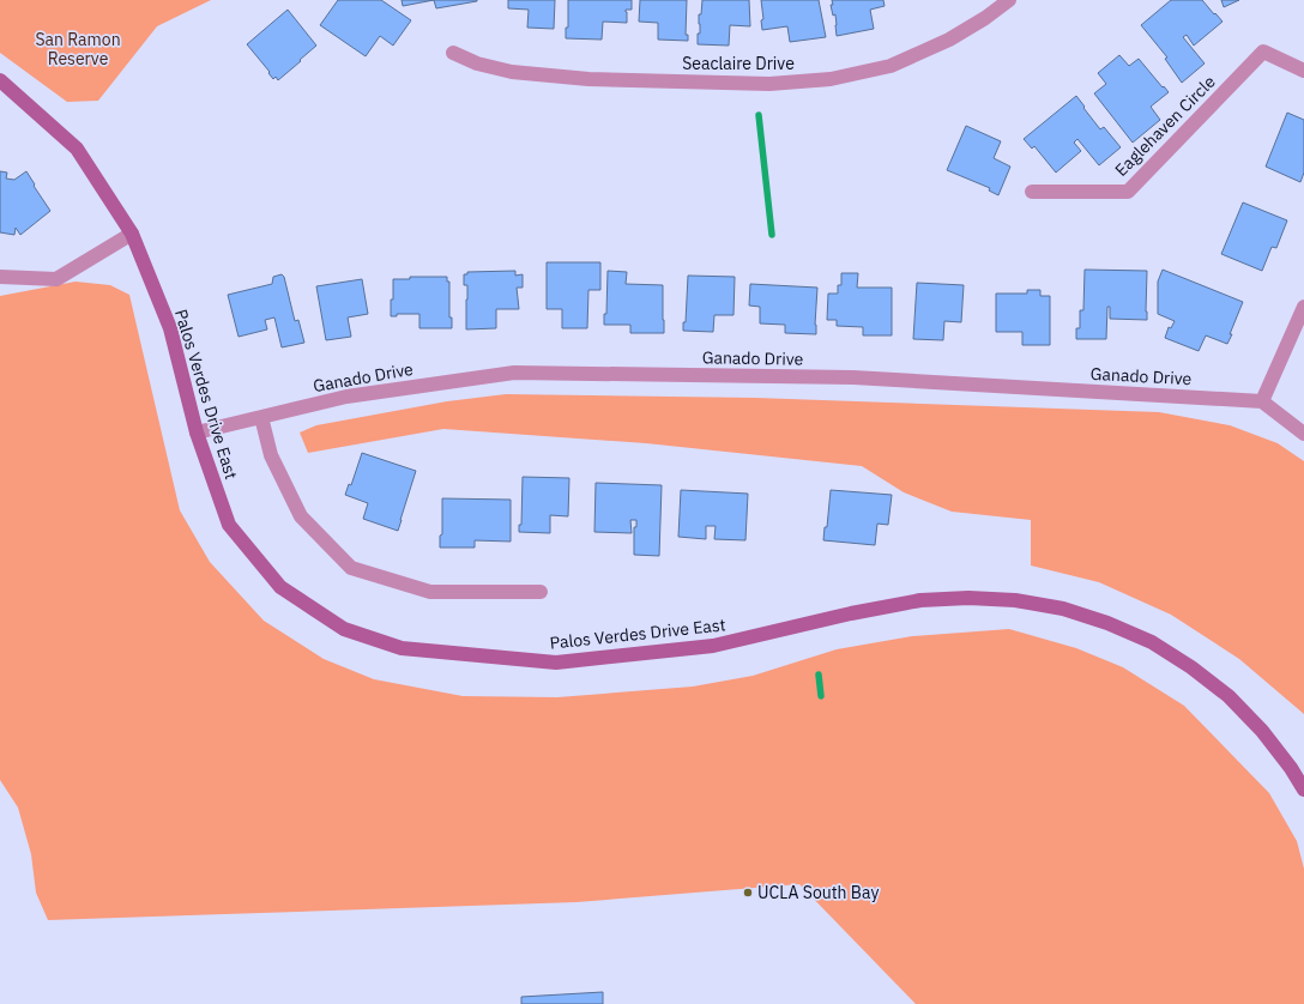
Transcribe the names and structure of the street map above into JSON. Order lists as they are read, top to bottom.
{
  "streets": {
    "street": [
      "Seaclaire Drive",
      "Eaglehaven Circle",
      "Ganado Drive",
      "Palos Verdes Drive East"
    ]
  },
  "crossings": [
    ["Ganado Drive", "Palos Verdes Drive East"]
  ],
  "parks": ["San Ramon Reserve"],
  "places": ["UCLA South Bay"]
}
